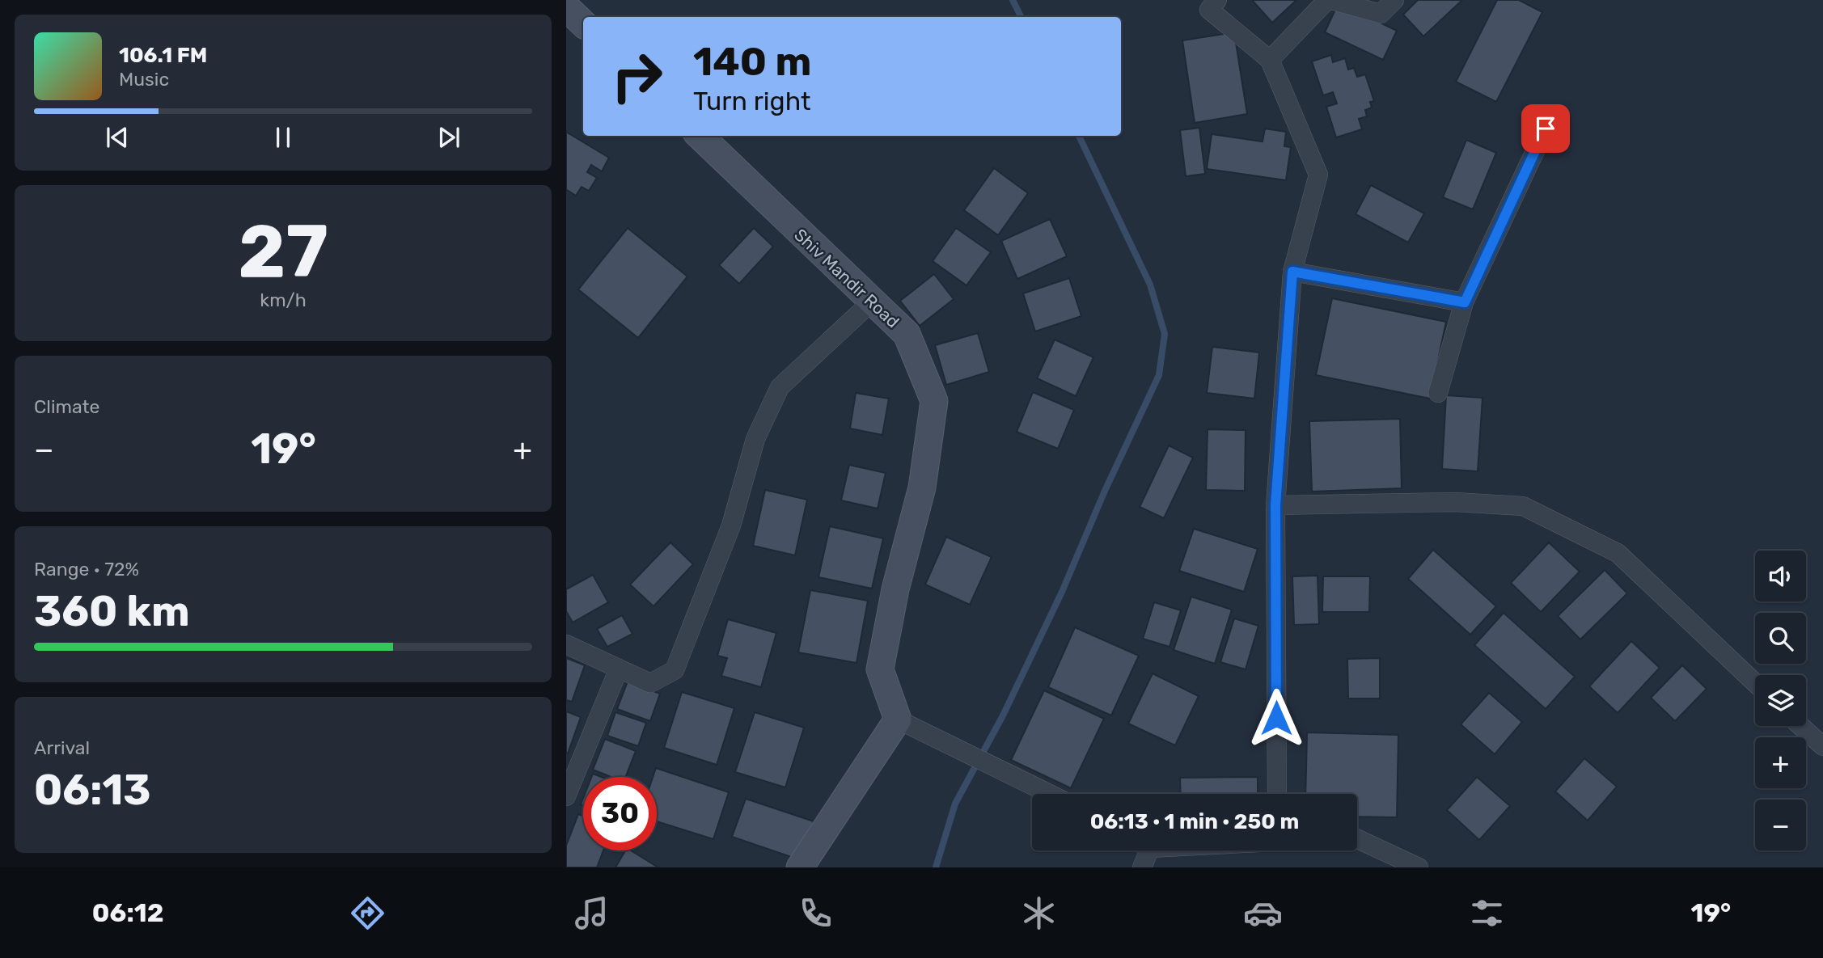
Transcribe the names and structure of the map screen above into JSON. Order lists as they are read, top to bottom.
{
  "streets": {
    "street": ["Shiv Mandir Road"]
  },
  "page": {
    "turn": ["140 m", "Turn right"],
    "song": ["106.1 FM", "Music"],
    "tile": [
      ["27", "km/h"],
      "Climate",
      ["Range · 72%", "360 km"],
      ["Arrival", "06:13"]
    ],
    "heat": ["−", "19°", "+"],
    "map_buttons": ["+", "−"],
    "limit": "30",
    "trip": "06:13 · 1 min · 250 m",
    "tabs": ["06:12", "19°"]
  }
}
